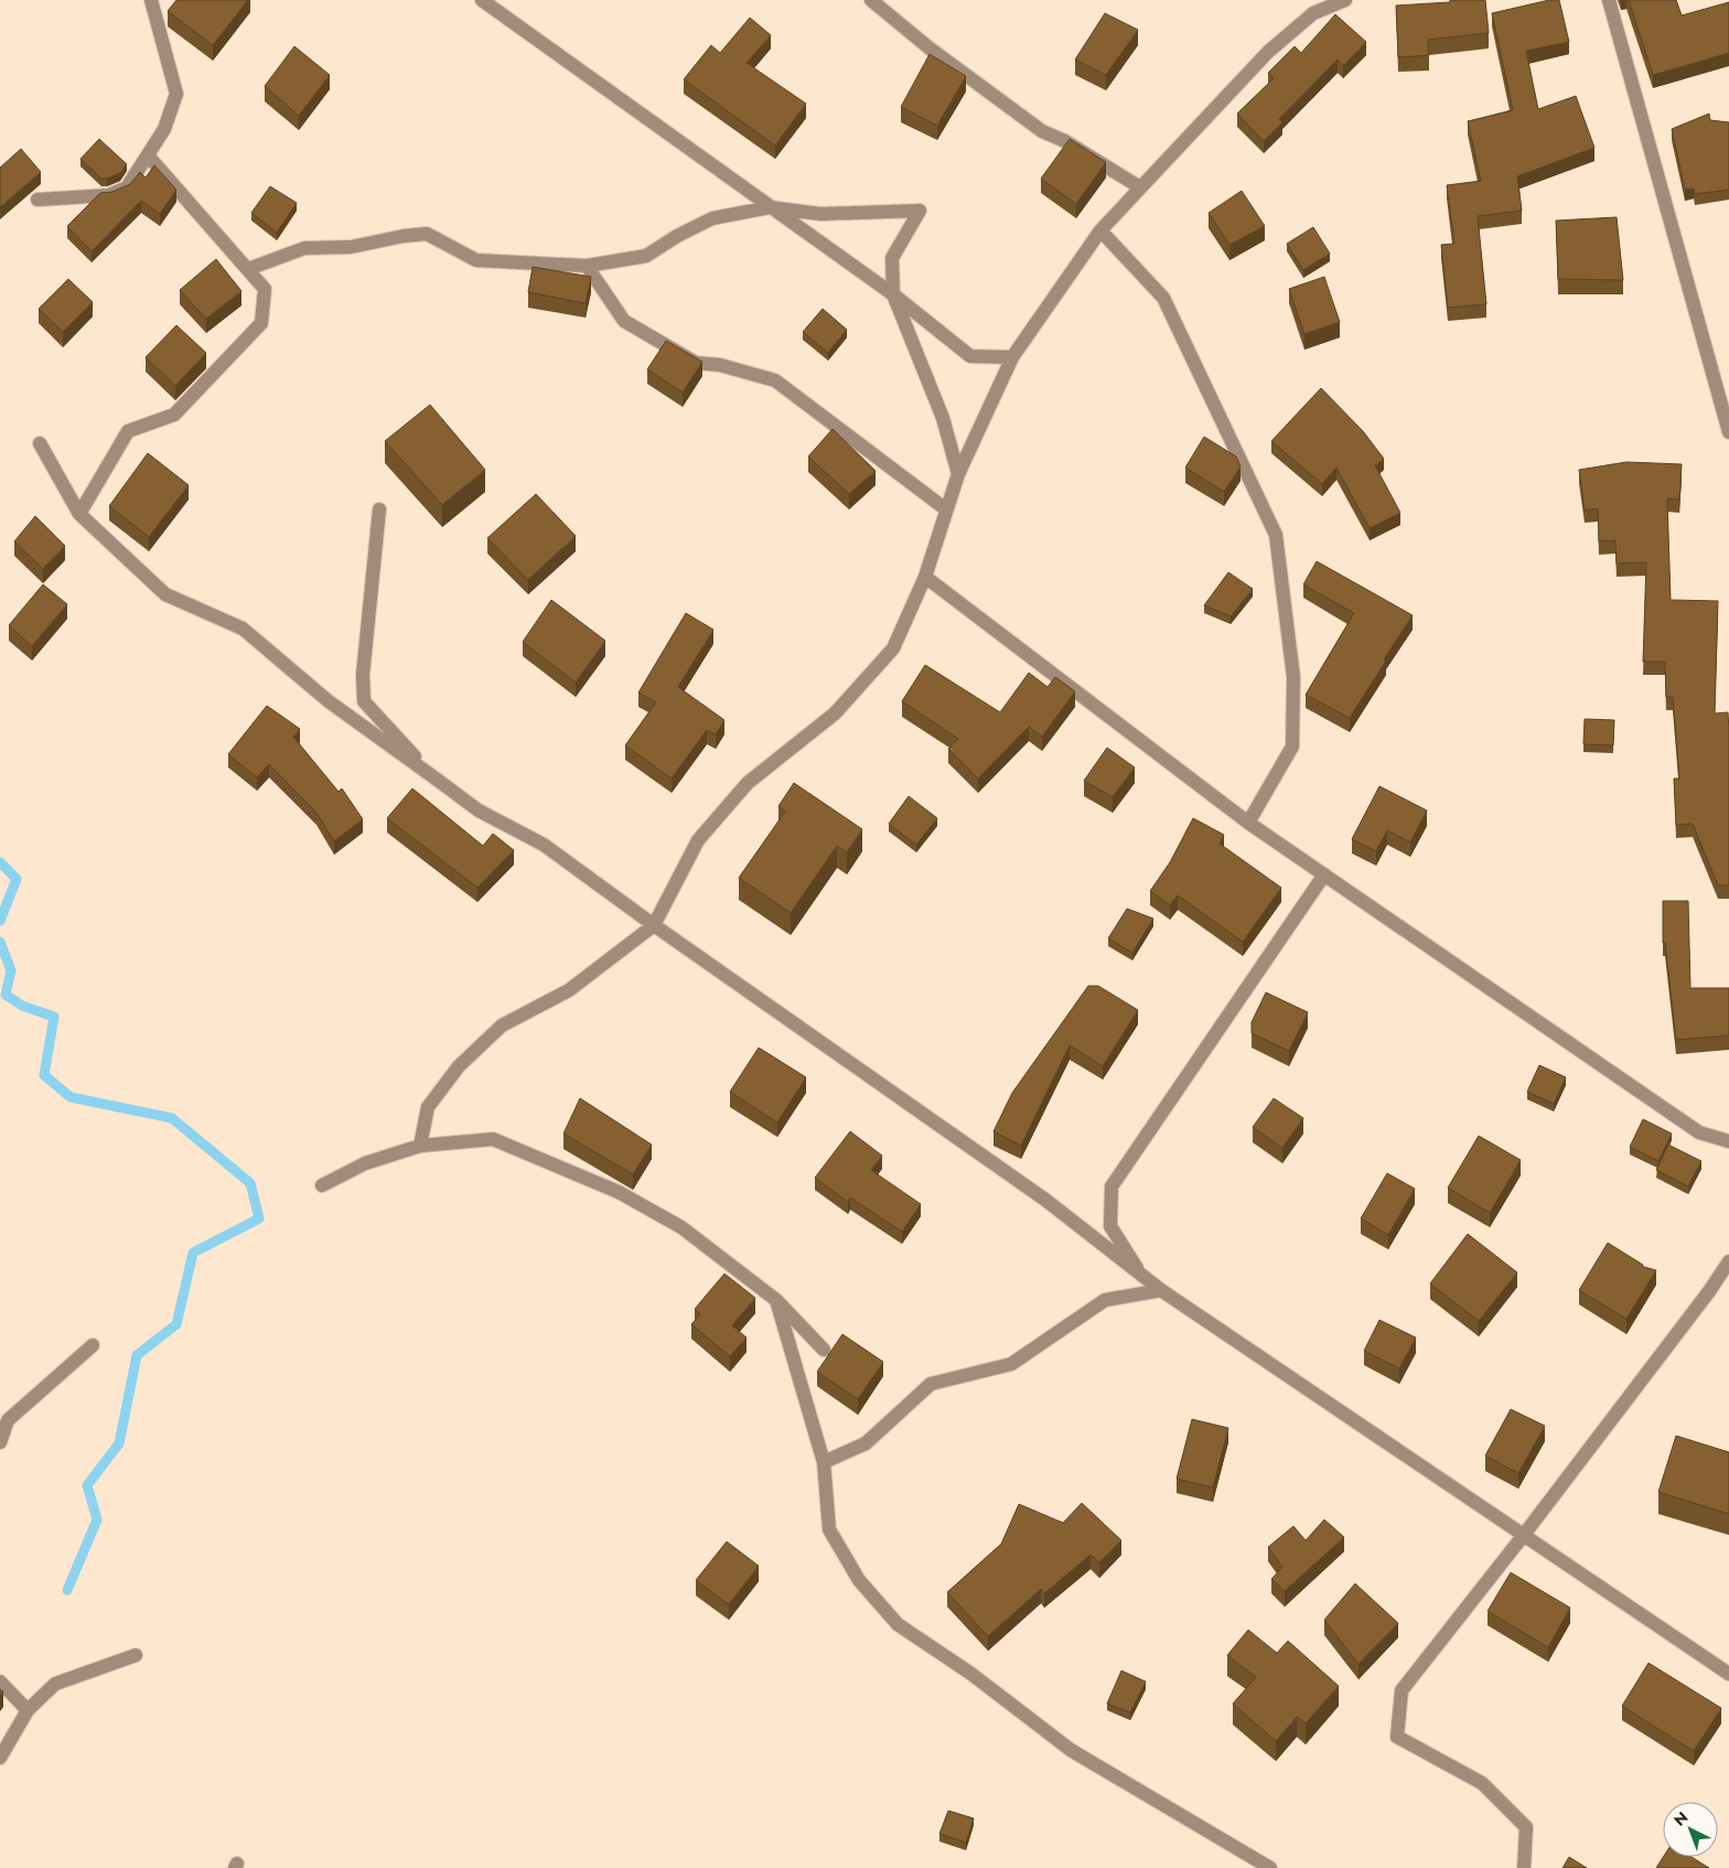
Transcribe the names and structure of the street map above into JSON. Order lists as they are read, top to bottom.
{
  "north": "top left"
}
